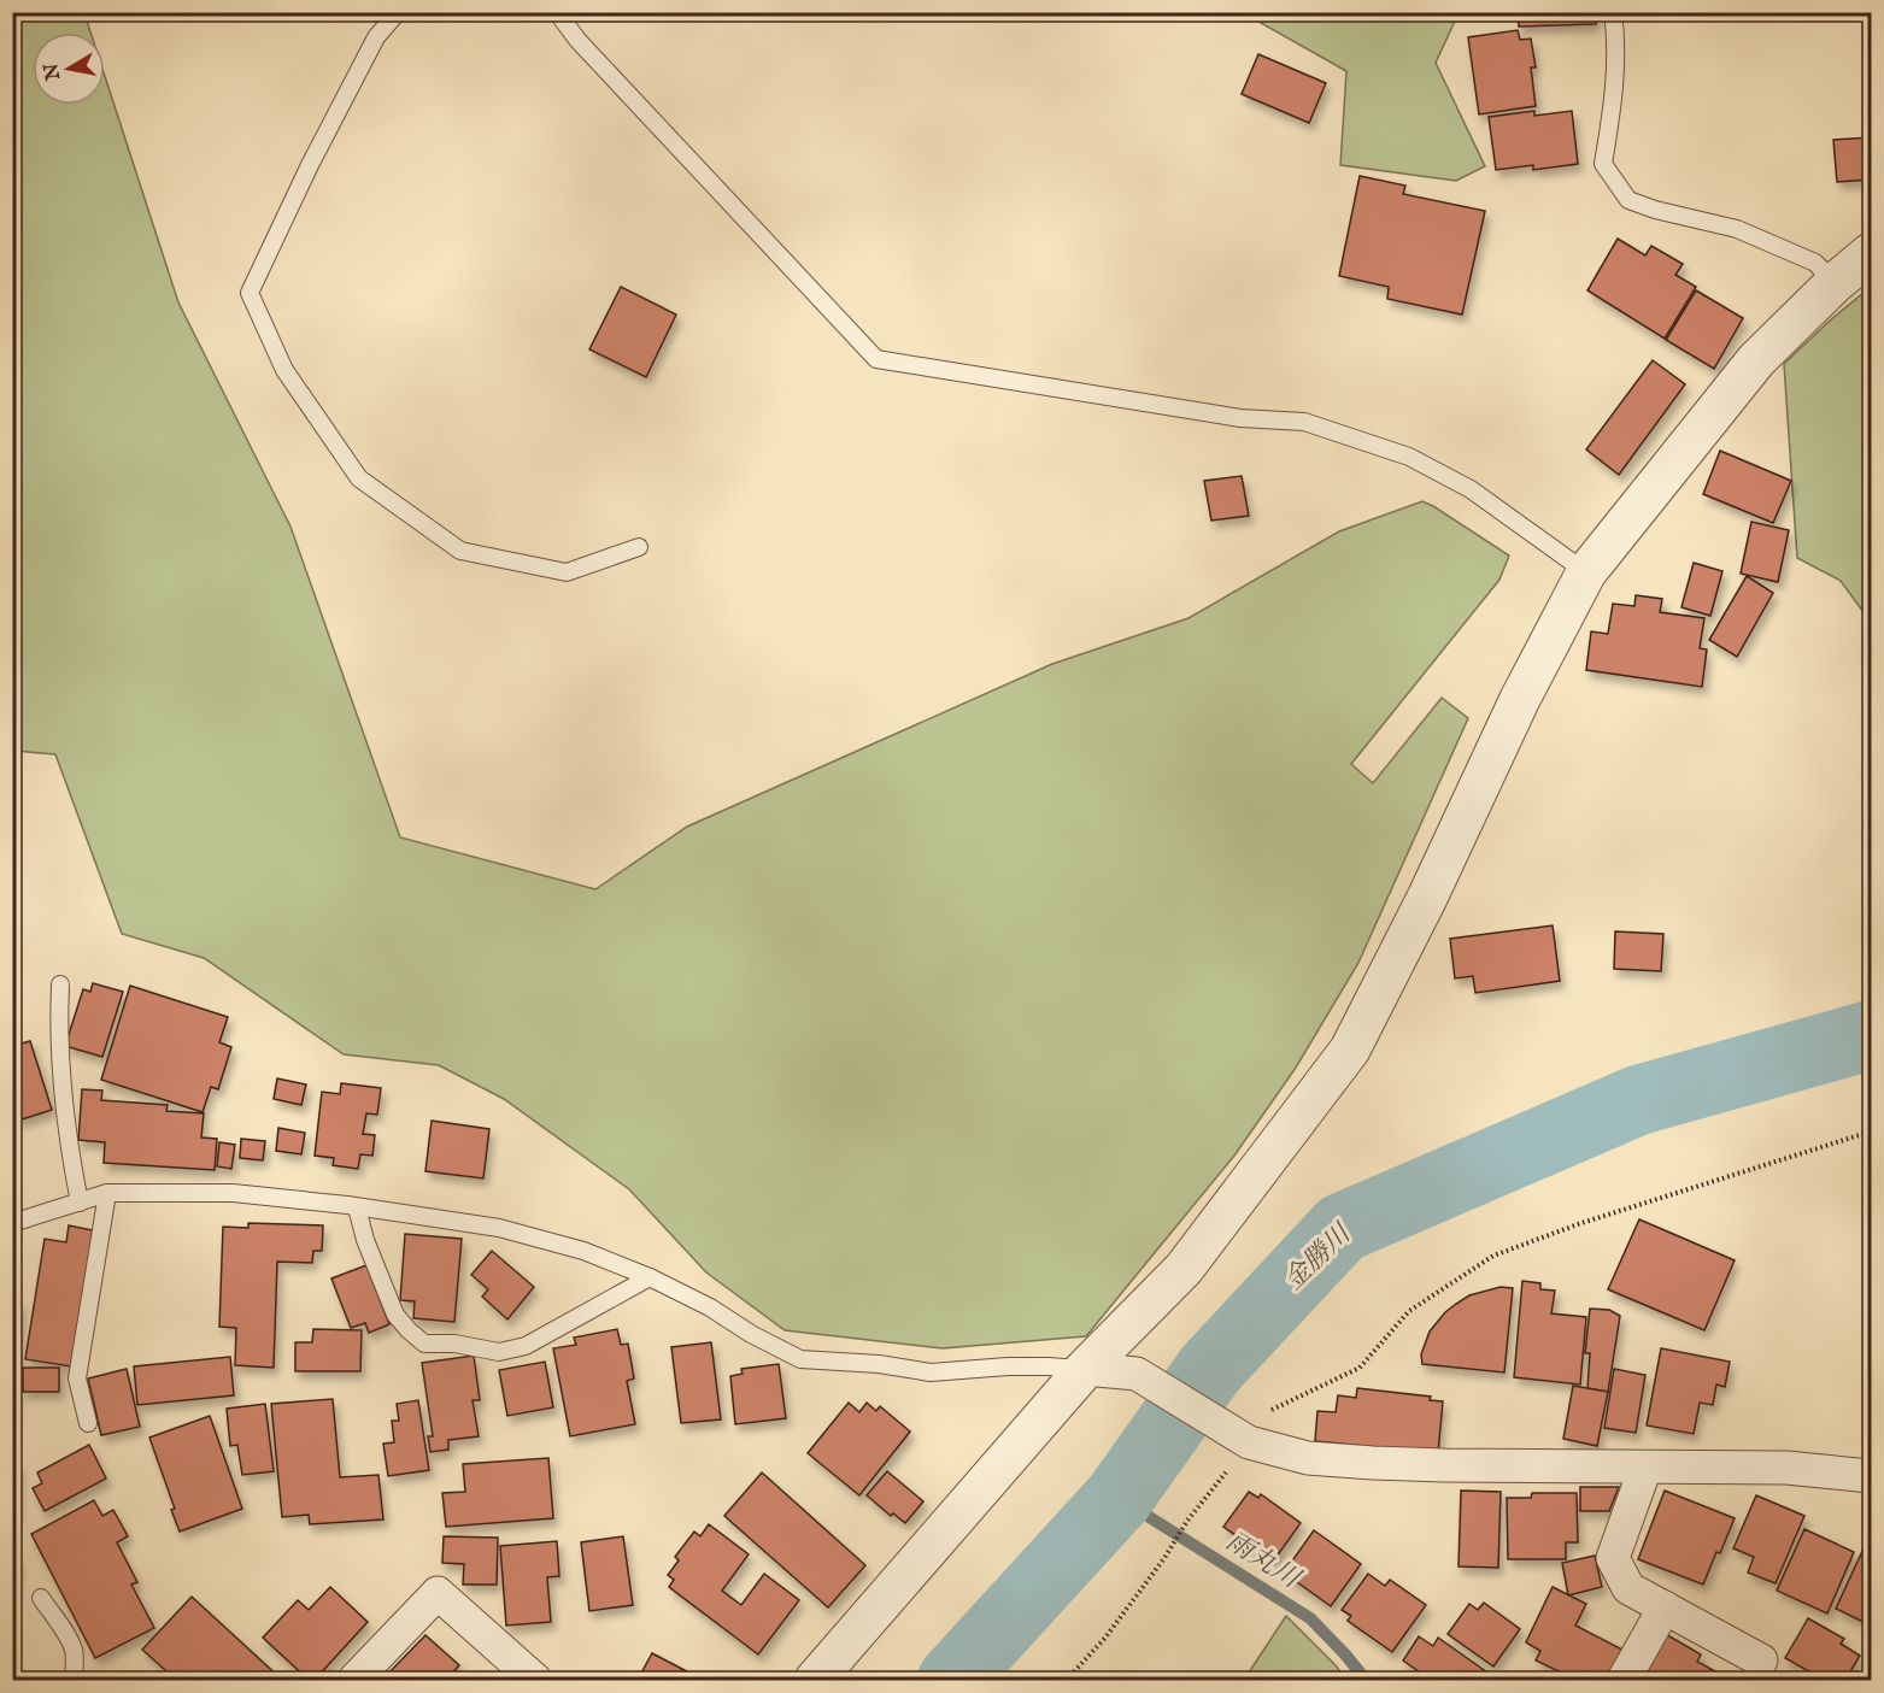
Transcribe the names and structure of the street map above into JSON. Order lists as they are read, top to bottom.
{
  "water": ["金勝川", "雨丸川"],
  "north": "left"
}
